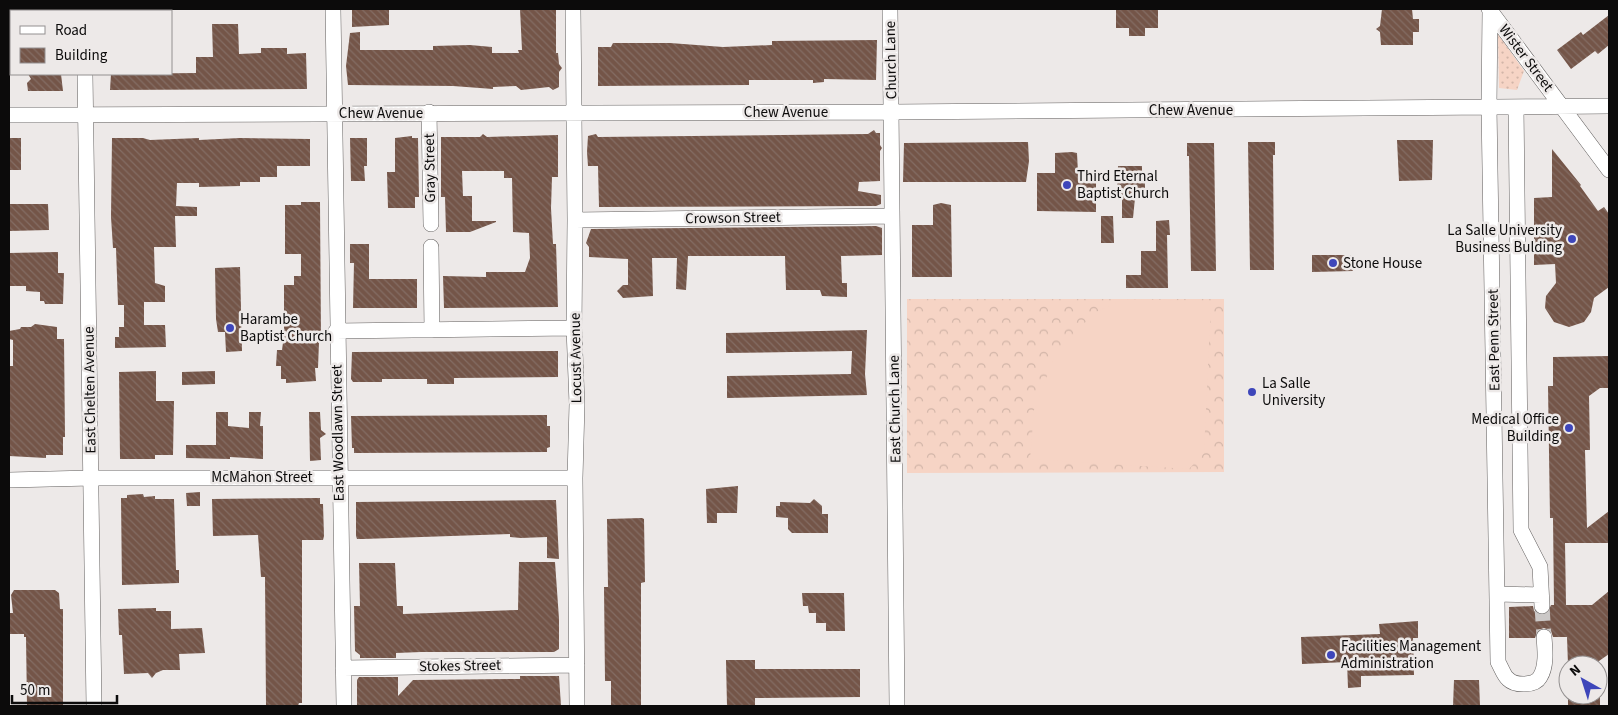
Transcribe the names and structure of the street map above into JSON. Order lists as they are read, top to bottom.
{
  "streets": {
    "street": [
      "Wister Street",
      "Church Lane",
      "Chew Avenue",
      "Gray Street",
      "Crowson Street",
      "East Penn Street",
      "Locust Avenue",
      "East Chelten Avenue",
      "East Church Lane",
      "East Woodlawn Street",
      "McMahon Street",
      "Stokes Street"
    ]
  },
  "crossings": [
    ["Wister Street", "Chew Avenue"],
    ["Wister Street", "East Penn Street"],
    ["Church Lane", "Chew Avenue"],
    ["Church Lane", "East Church Lane"],
    ["Chew Avenue", "Gray Street"],
    ["Chew Avenue", "East Penn Street"],
    ["Chew Avenue", "Locust Avenue"],
    ["Chew Avenue", "East Chelten Avenue"],
    ["Chew Avenue", "East Church Lane"],
    ["Chew Avenue", "East Woodlawn Street"],
    ["Crowson Street", "Locust Avenue"],
    ["Crowson Street", "East Church Lane"],
    ["Locust Avenue", "McMahon Street"],
    ["Locust Avenue", "Stokes Street"],
    ["East Chelten Avenue", "McMahon Street"],
    ["East Woodlawn Street", "McMahon Street"],
    ["East Woodlawn Street", "Stokes Street"]
  ],
  "places": [
    "Third Eternal Baptist Church",
    "La Salle University Business Bulding",
    "Stone House",
    "Harambe Baptist Church",
    "La Salle University",
    "Medical Office Building",
    "Facilities Management Administration"
  ],
  "legend": ["Road", "Building"],
  "scale_bar": "50 m",
  "north": "top left"
}
